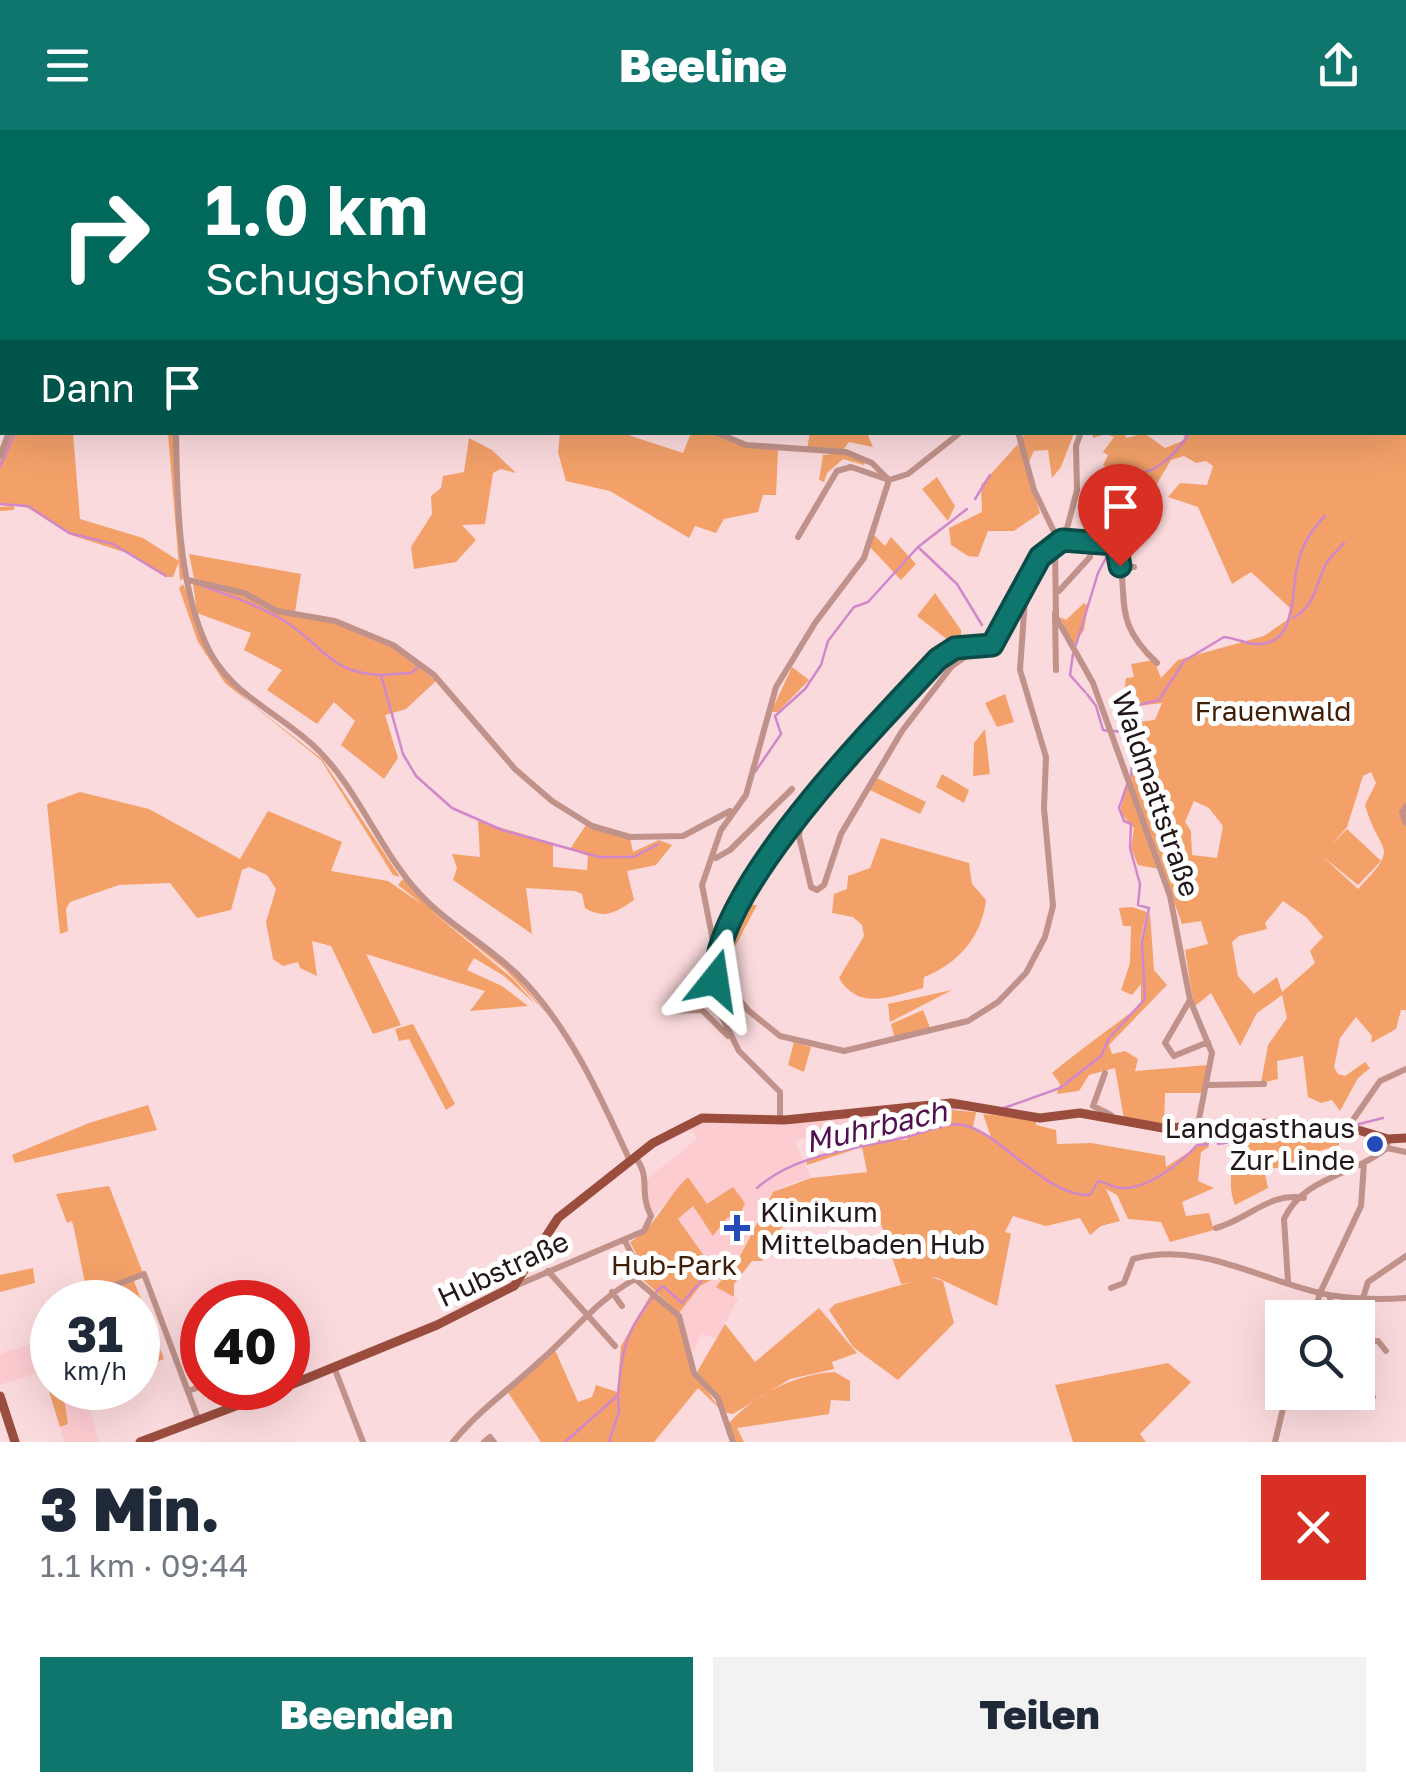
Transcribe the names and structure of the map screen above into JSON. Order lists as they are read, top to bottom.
{
  "streets": {
    "main road": ["Hubstraße"],
    "street": ["Waldmattstraße"]
  },
  "water": ["Muhrbach"],
  "parks": ["Frauenwald", "Hub-Park"],
  "places": {
    "other": ["Landgasthaus Zur Linde"],
    "health": ["Klinikum Mittelbaden Hub"]
  },
  "page": {
    "header": "Beeline",
    "turn": ["1.0 km", "Schugshofweg"],
    "then": "Dann",
    "speed": "31 km/h",
    "limit": "40",
    "heading": ["3 Min.", "1.1 km · 09:44"],
    "buttons": ["Beenden", "Teilen"]
  }
}
